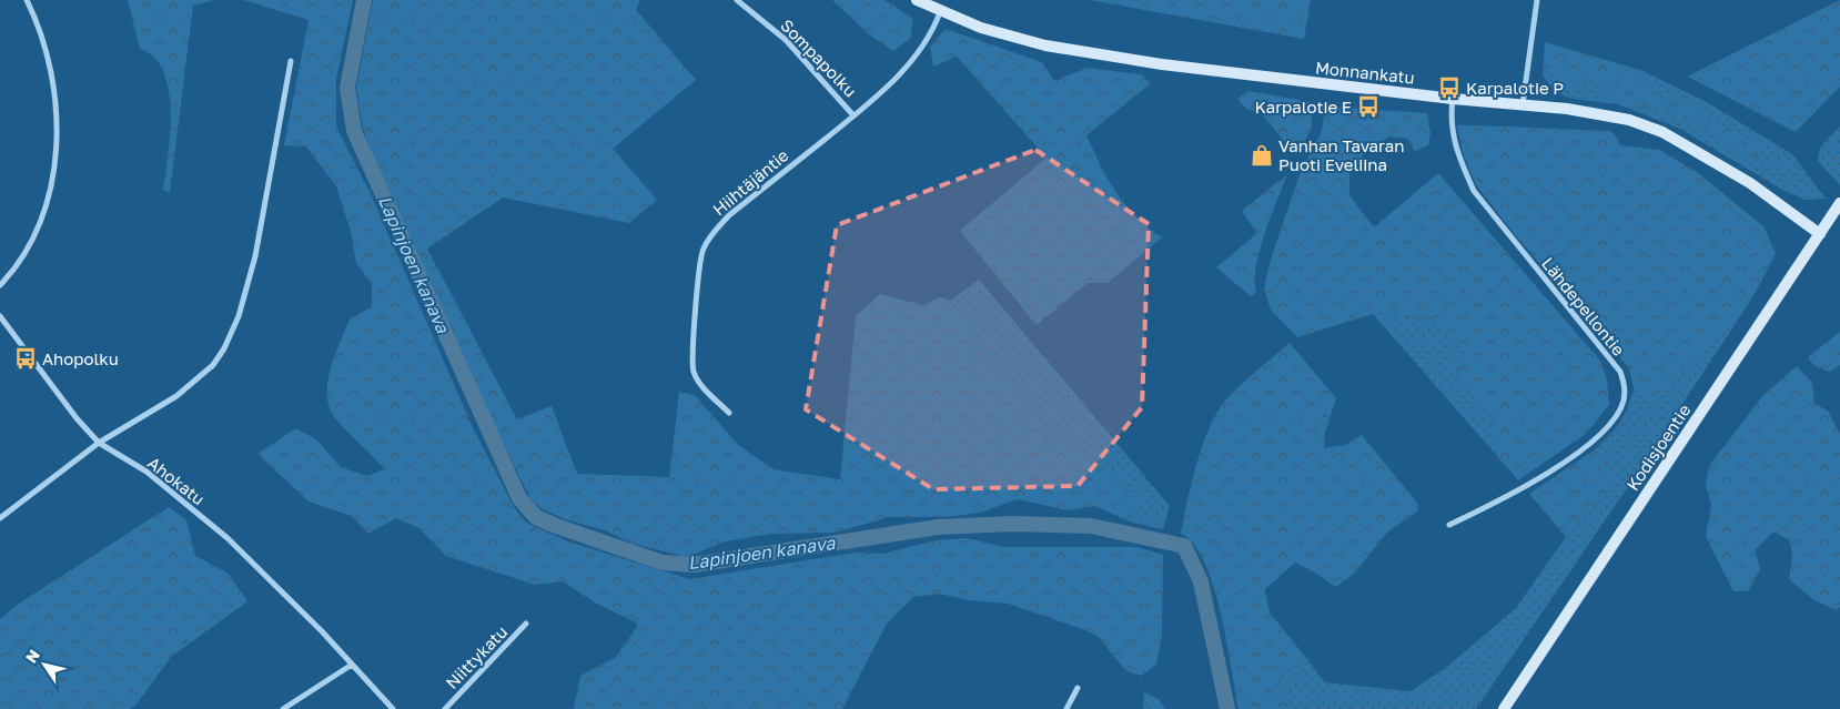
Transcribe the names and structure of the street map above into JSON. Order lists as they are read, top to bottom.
{
  "streets": {
    "main road": ["Monnankatu", "Kodisjoentie"],
    "street": [
      "Sompapolku",
      "Hiihtäjäntie",
      "Lähdepellontie",
      "Ahokatu",
      "Niittykatu"
    ]
  },
  "crossings": [
    ["Sompapolku", "Hiihtäjäntie"],
    ["Monnankatu", "Hiihtäjäntie"],
    ["Monnankatu", "Lähdepellontie"],
    ["Monnankatu", "Kodisjoentie"]
  ],
  "water": ["Lapinjoen kanava"],
  "places": {
    "bus stop": ["Karpalotie P", "Karpalotie E", "Ahopolku"],
    "shop": ["Vanhan Tavaran Puoti Eveliina"]
  },
  "north": "top left"
}
